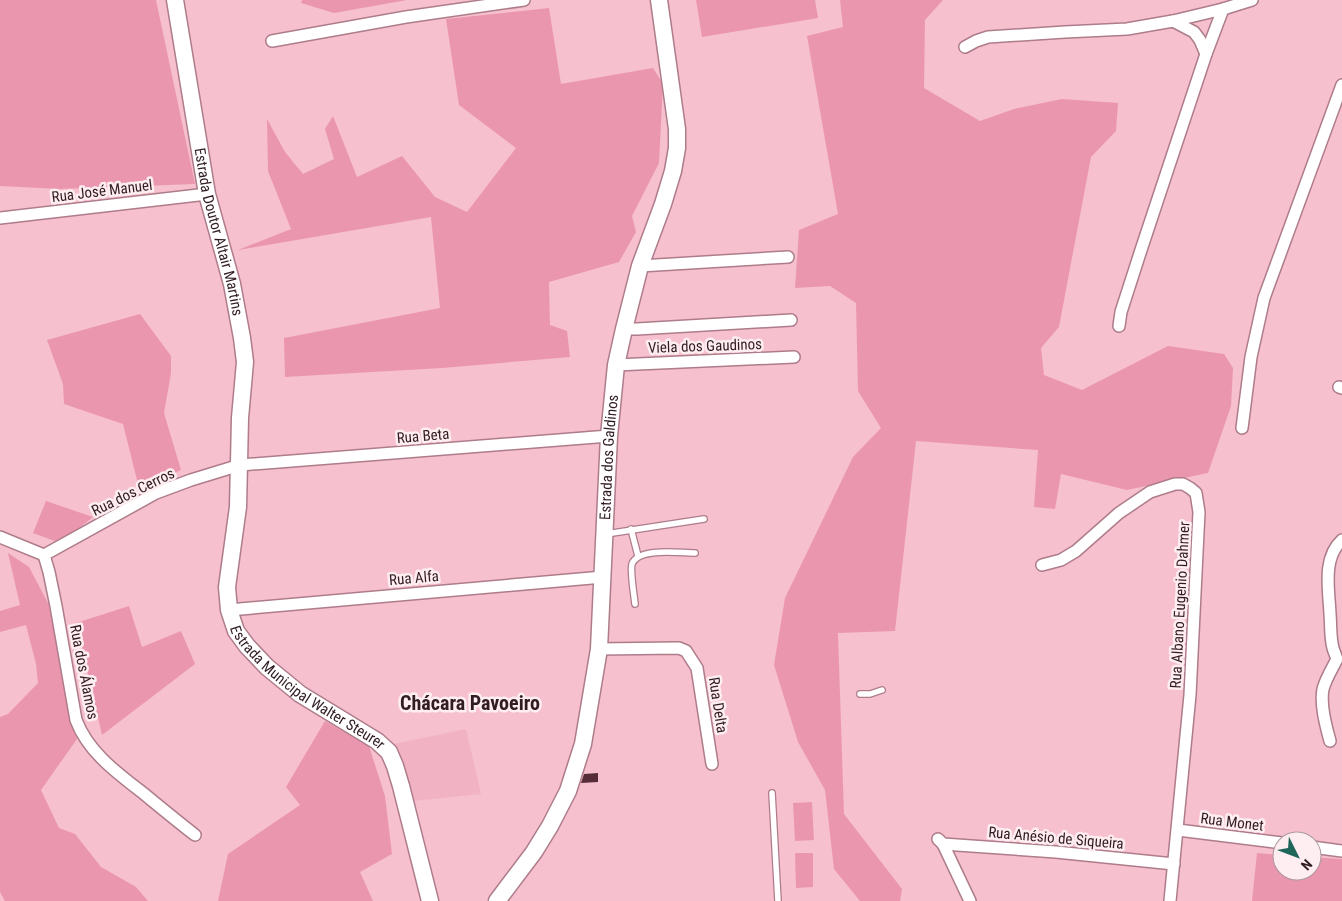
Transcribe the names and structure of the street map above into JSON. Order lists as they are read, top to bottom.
{
  "streets": {
    "street": [
      "Rua José Manuel",
      "Estrada Doutor Altair Martins",
      "Viela dos Gaudinos",
      "Rua Beta",
      "Estrada dos Galdinos",
      "Rua dos Cerros",
      "Rua Alfa",
      "Rua Albano Eugenio Dahmer",
      "Rua dos Álamos",
      "Estrada Municipal Walter Steurer",
      "Rua Delta",
      "Rua Monet",
      "Rua Anésio de Siqueira"
    ]
  },
  "crossings": [
    ["Rua José Manuel", "Estrada Doutor Altair Martins"],
    ["Estrada Doutor Altair Martins", "Rua Beta"],
    ["Estrada Doutor Altair Martins", "Rua dos Cerros"],
    ["Estrada Doutor Altair Martins", "Estrada Municipal Walter Steurer"],
    ["Viela dos Gaudinos", "Estrada dos Galdinos"],
    ["Rua Beta", "Estrada dos Galdinos"],
    ["Rua Beta", "Rua dos Cerros"],
    ["Rua Beta", "Estrada Municipal Walter Steurer"],
    ["Estrada dos Galdinos", "Rua Alfa"],
    ["Estrada dos Galdinos", "Rua Delta"],
    ["Rua dos Cerros", "Rua dos Álamos"],
    ["Rua dos Cerros", "Estrada Municipal Walter Steurer"],
    ["Rua Alfa", "Estrada Municipal Walter Steurer"],
    ["Rua Albano Eugenio Dahmer", "Rua Monet"],
    ["Rua Albano Eugenio Dahmer", "Rua Anésio de Siqueira"]
  ],
  "districts": ["Chácara Pavoeiro"],
  "north": "bottom right"
}
